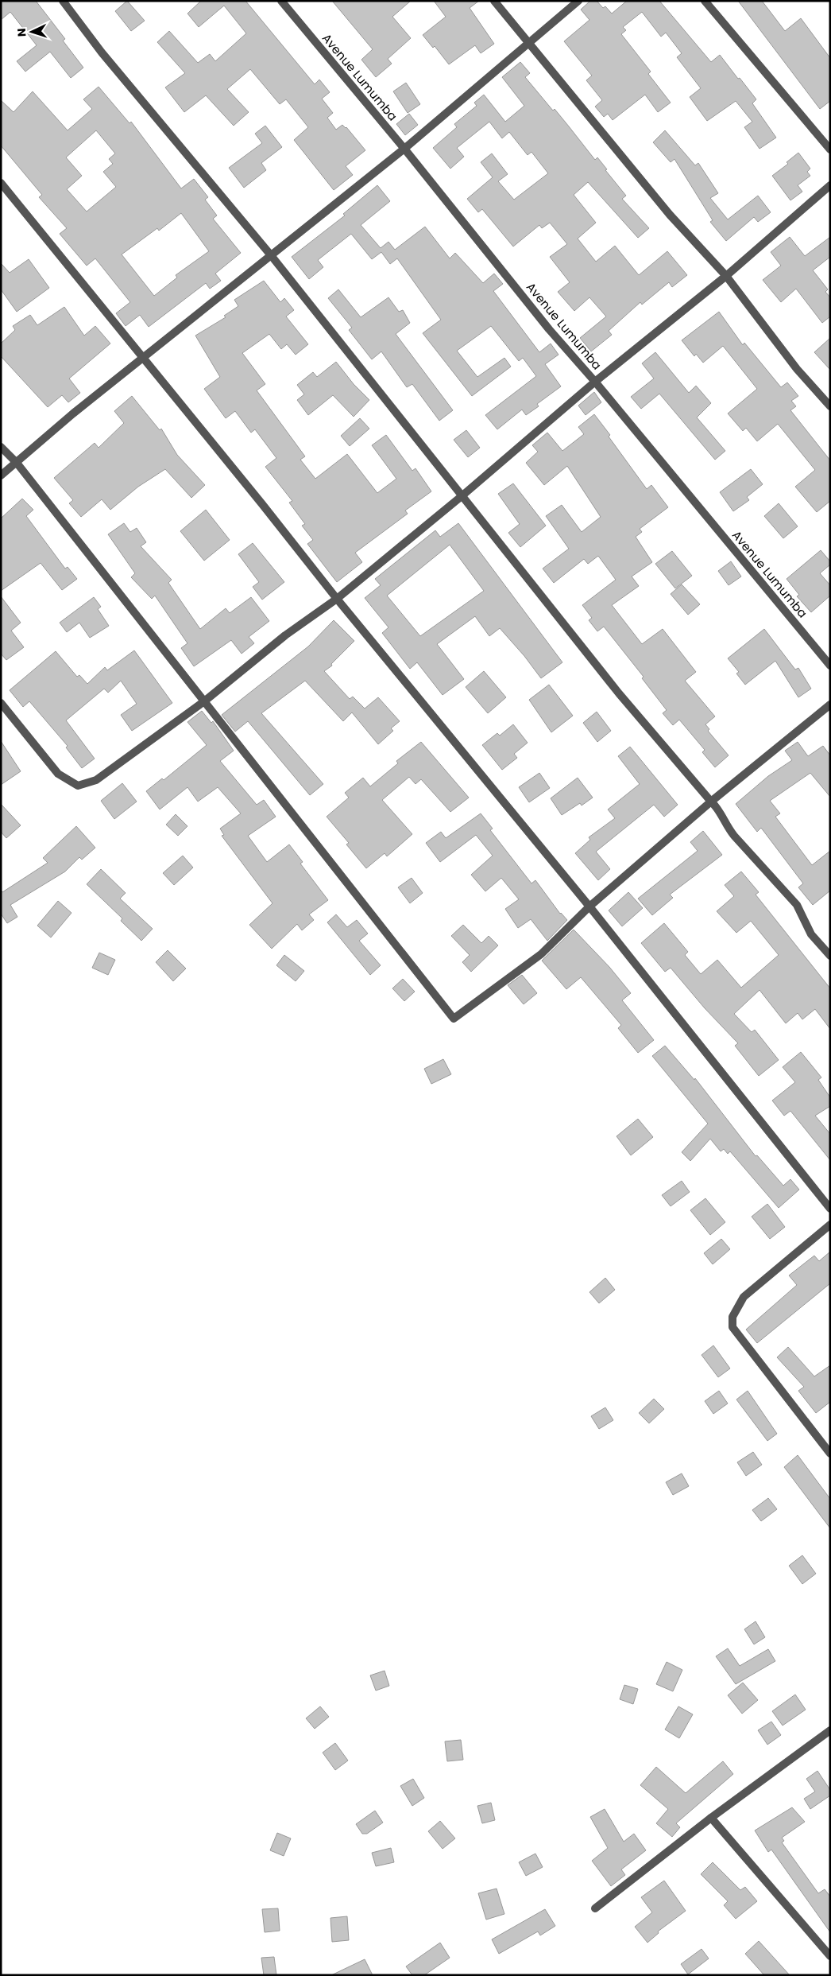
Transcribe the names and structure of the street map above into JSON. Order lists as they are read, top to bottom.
{
  "streets": {
    "street": ["Avenue Lumumba"]
  },
  "north": "left"
}
